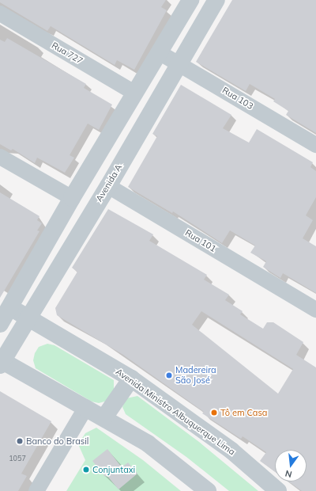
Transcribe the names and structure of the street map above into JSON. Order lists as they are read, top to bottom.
{
  "streets": {
    "street": [
      "Rua 727",
      "Rua 103",
      "Avenida A",
      "Rua 101",
      "Avenida Ministro Albuquerque Lima"
    ]
  },
  "crossings": [
    ["Rua 103", "Avenida A"],
    ["Avenida A", "Rua 101"],
    ["Avenida A", "Avenida Ministro Albuquerque Lima"]
  ],
  "places": [
    "Madereira São José",
    "Tô em Casa",
    "Banco do Brasil",
    "Conjuntaxi"
  ],
  "house_numbers": ["1057"],
  "north": "bottom"
}
